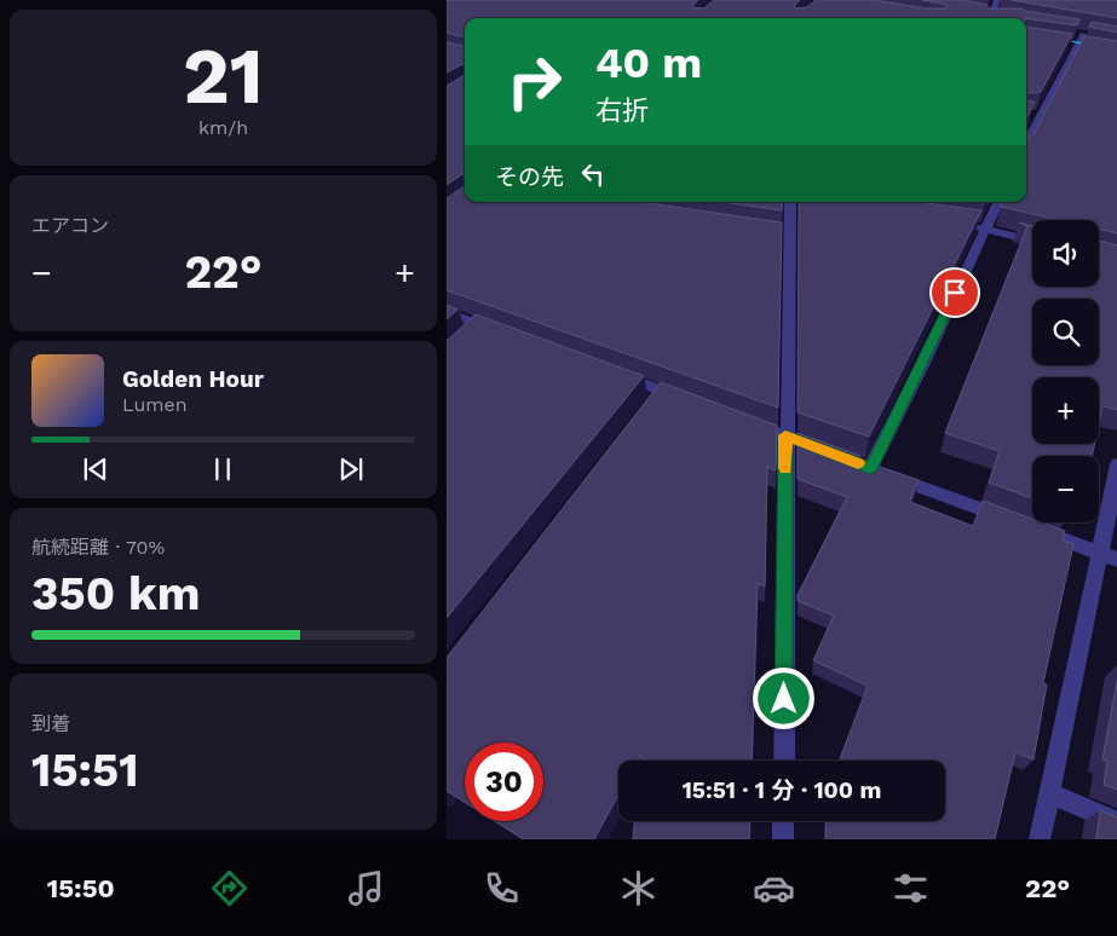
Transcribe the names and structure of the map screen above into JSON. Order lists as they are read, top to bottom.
{
  "page": {
    "tile": [
      ["21", "km/h"],
      "エアコン",
      ["航続距離 · 70%", "350 km"],
      ["到着", "15:51"]
    ],
    "turn": ["40 m", "右折"],
    "then": "その先",
    "map_buttons": ["+", "−"],
    "heat": ["−", "22°", "+"],
    "song": ["Golden Hour", "Lumen"],
    "limit": "30",
    "trip": "15:51 · 1 分 · 100 m",
    "tabs": ["15:50", "22°"]
  }
}
